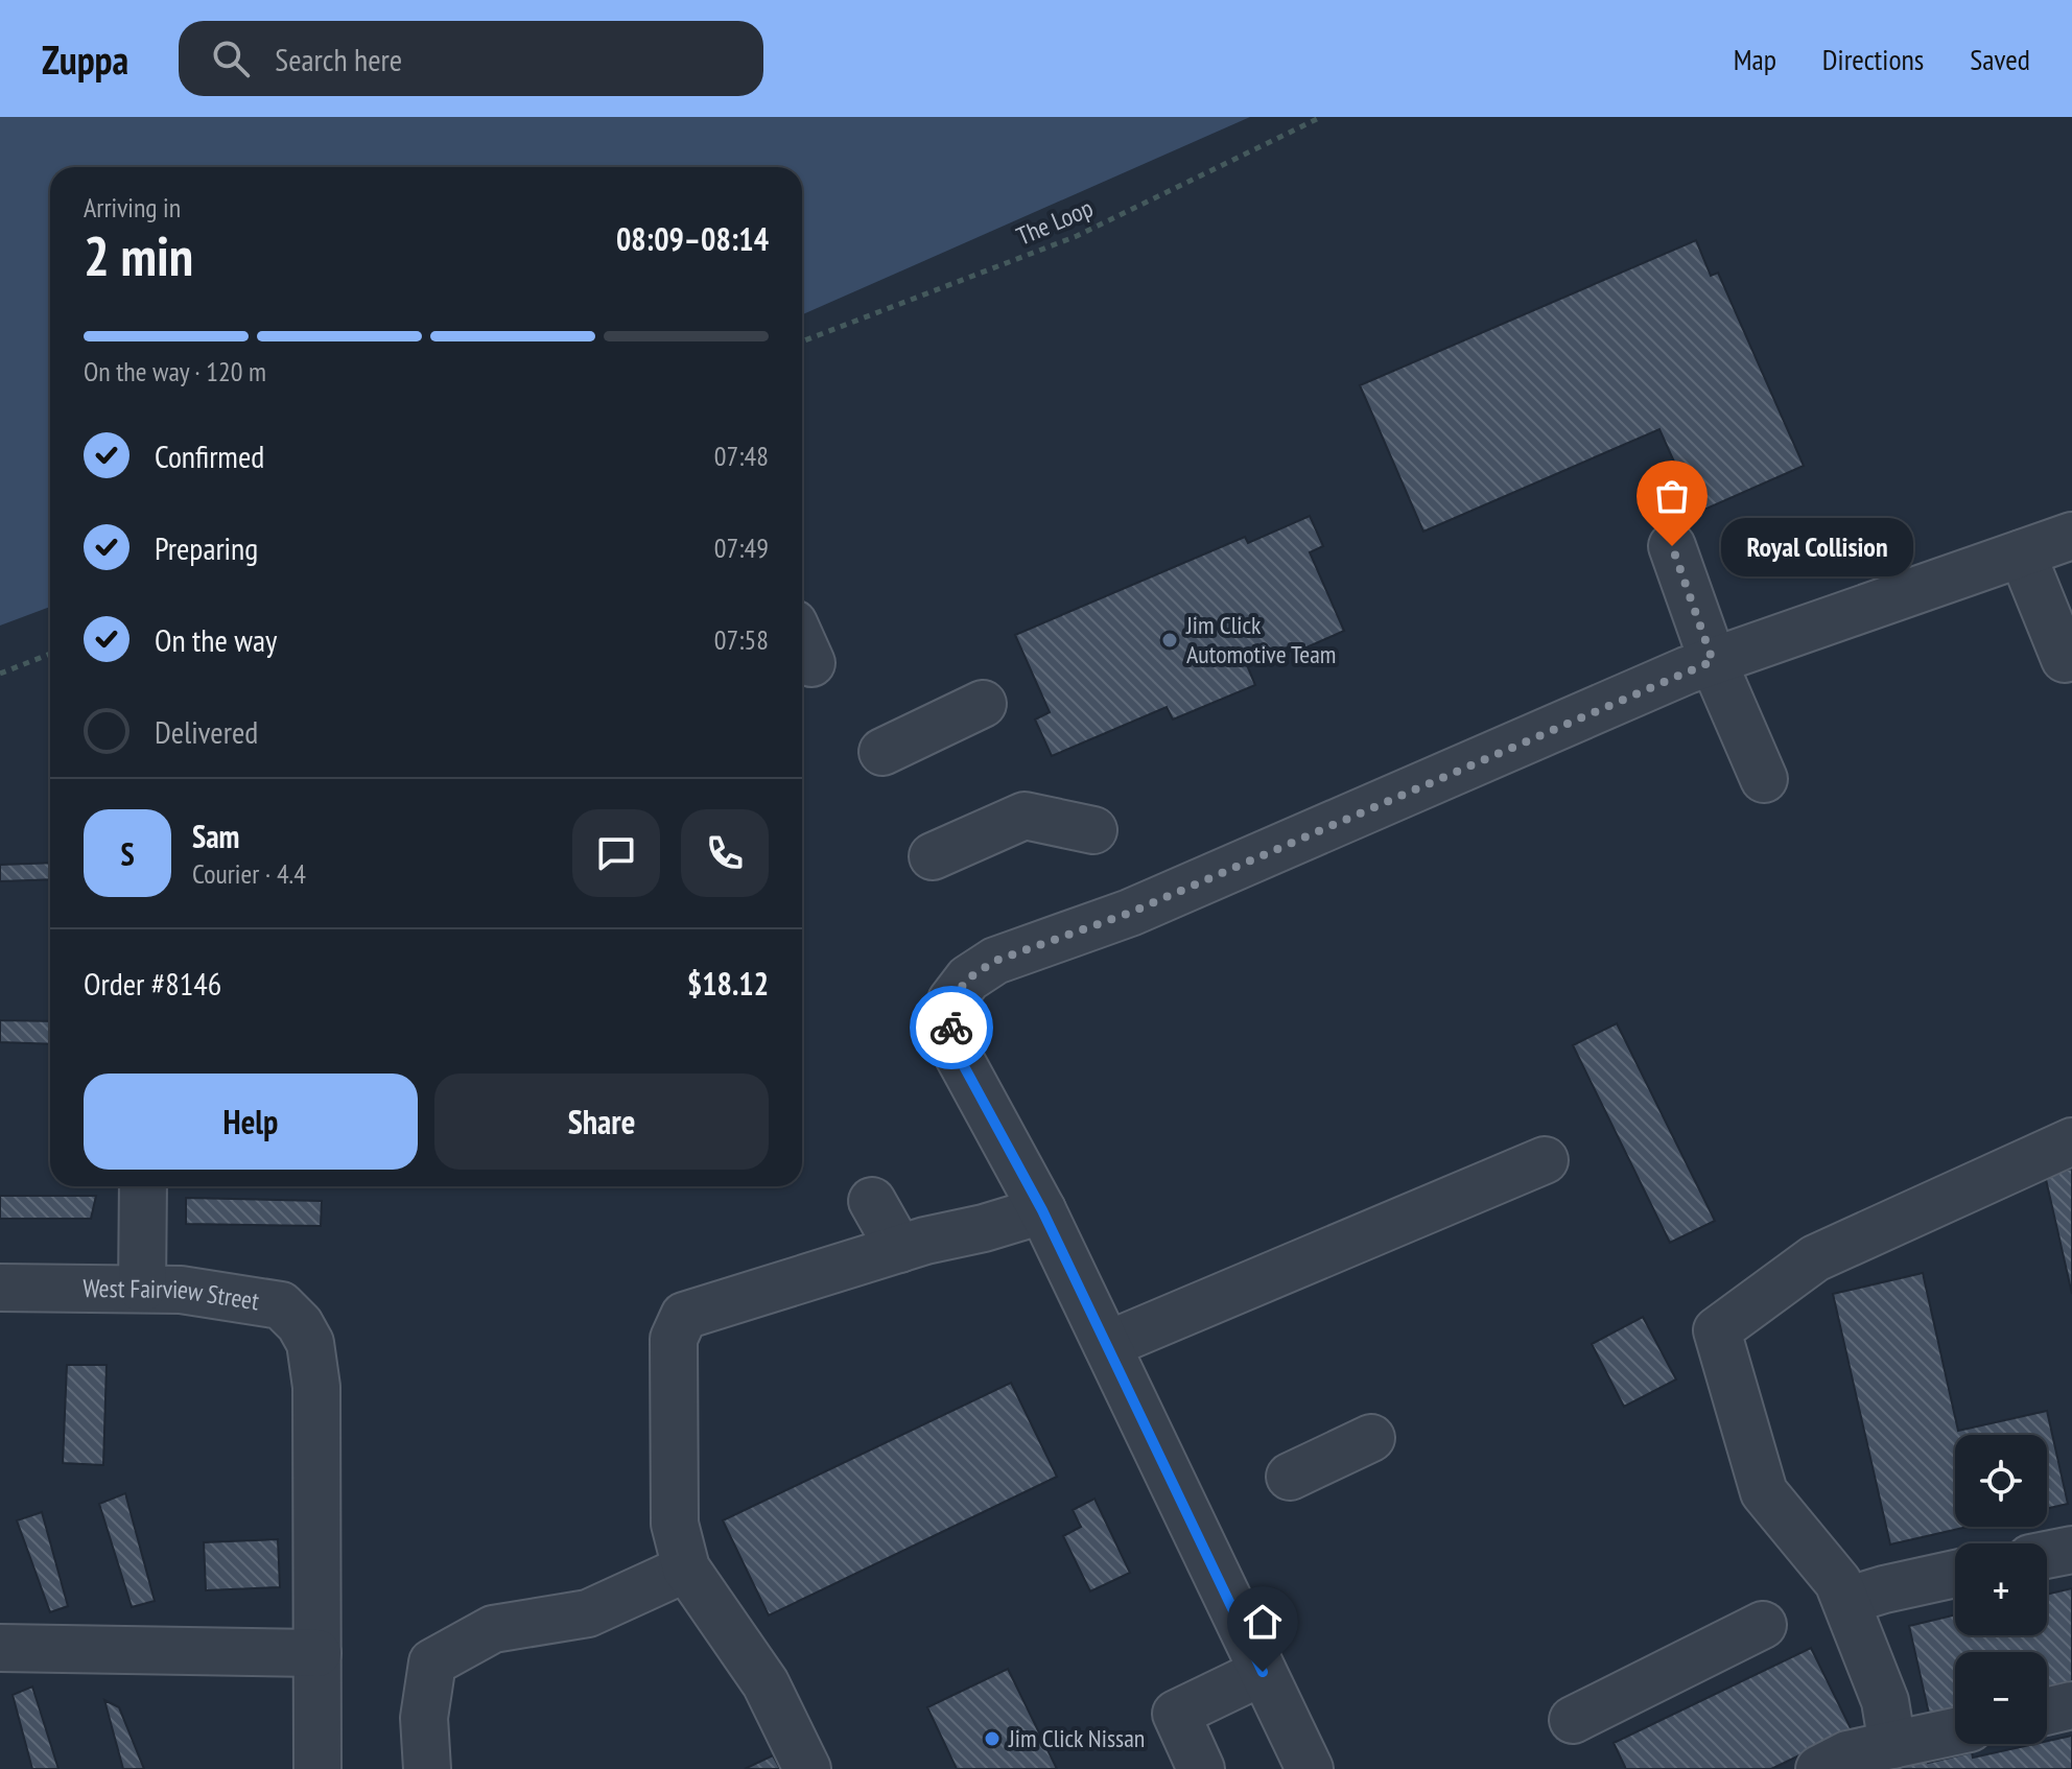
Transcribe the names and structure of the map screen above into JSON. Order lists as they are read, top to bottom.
{
  "streets": {
    "street": ["West Fairview Street"],
    "path": ["The Loop"]
  },
  "places": ["Royal Collision", "Jim Click Automotive Team", "Jim Click Nissan"],
  "page": {
    "header": "Zuppa",
    "search": "Search here",
    "nav": ["Map", "Directions", "Saved"],
    "heading": ["2 min", "Arriving in", "08:09–08:14"],
    "panel": [
      "Sam",
      "Courier · 4.4",
      "Order #8146",
      "$18.12"
    ],
    "bar": "On the way · 120 m",
    "list": [
      ["Confirmed", "07:48"],
      ["Preparing", "07:49"],
      ["On the way", "07:58"],
      "Delivered"
    ],
    "bubble": "Royal Collision",
    "round": "S",
    "buttons": ["Help", "Share"],
    "map_buttons": ["+", "−"]
  }
}
